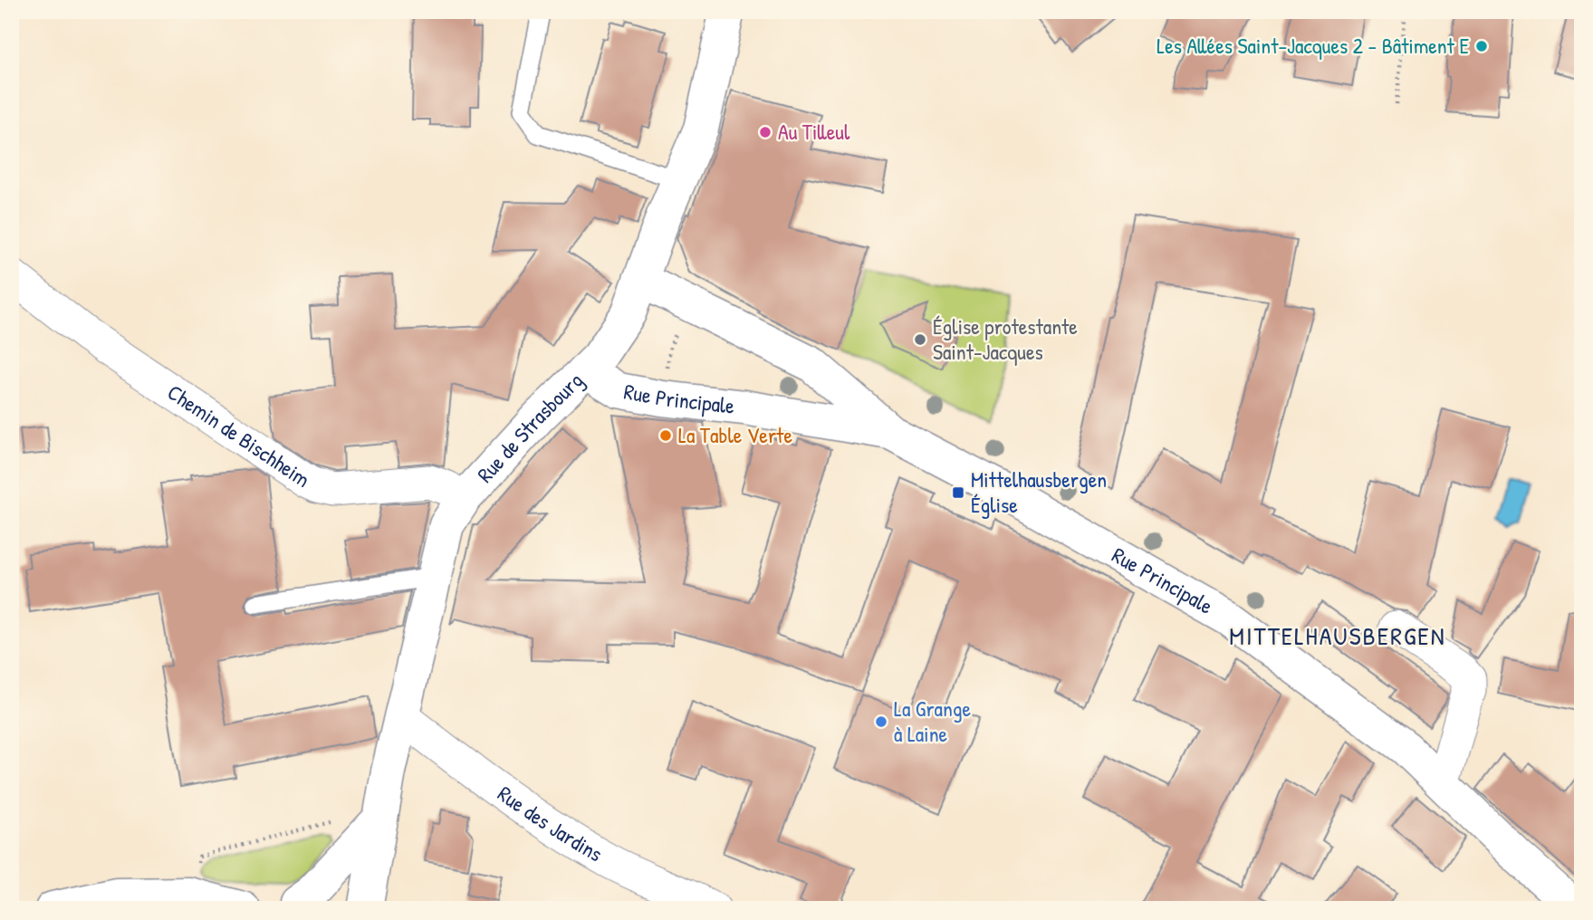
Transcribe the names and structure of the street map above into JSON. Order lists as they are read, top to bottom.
{
  "streets": {
    "street": [
      "Rue Principale",
      "Rue de Strasbourg",
      "Chemin de Bischheim",
      "Rue des Jardins"
    ]
  },
  "crossings": [
    ["Rue Principale", "Rue de Strasbourg"],
    ["Rue de Strasbourg", "Chemin de Bischheim"],
    ["Rue de Strasbourg", "Rue des Jardins"]
  ],
  "districts": ["MITTELHAUSBERGEN"],
  "places": {
    "other": [
      "Les Allées Saint-Jacques 2 - Bâtiment E",
      "Au Tilleul",
      "Église protestante Saint-Jacques",
      "La Table Verte",
      "La Grange à Laine"
    ],
    "transit": ["Mittelhausbergen Église"]
  }
}
